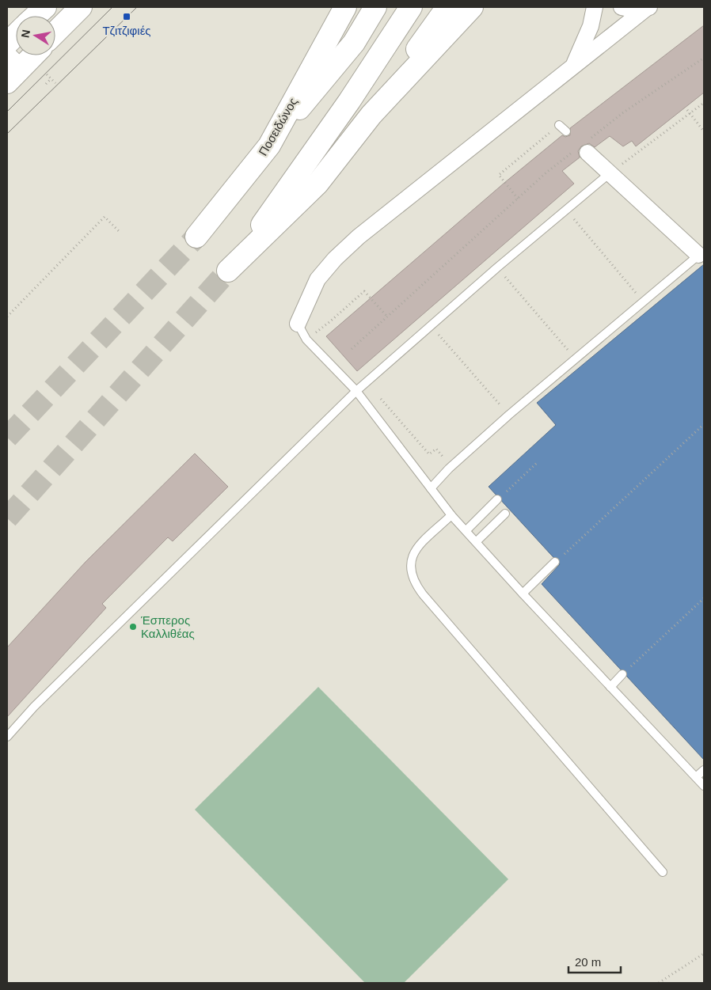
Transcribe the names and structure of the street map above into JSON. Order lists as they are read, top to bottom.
{
  "streets": {
    "main road": ["Ποσειδώνος"]
  },
  "places": {
    "transit": ["Τζιτζιφιές"],
    "other": ["Έσπερος Καλλιθέας"]
  },
  "scale_bar": "20 m",
  "north": "left"
}
